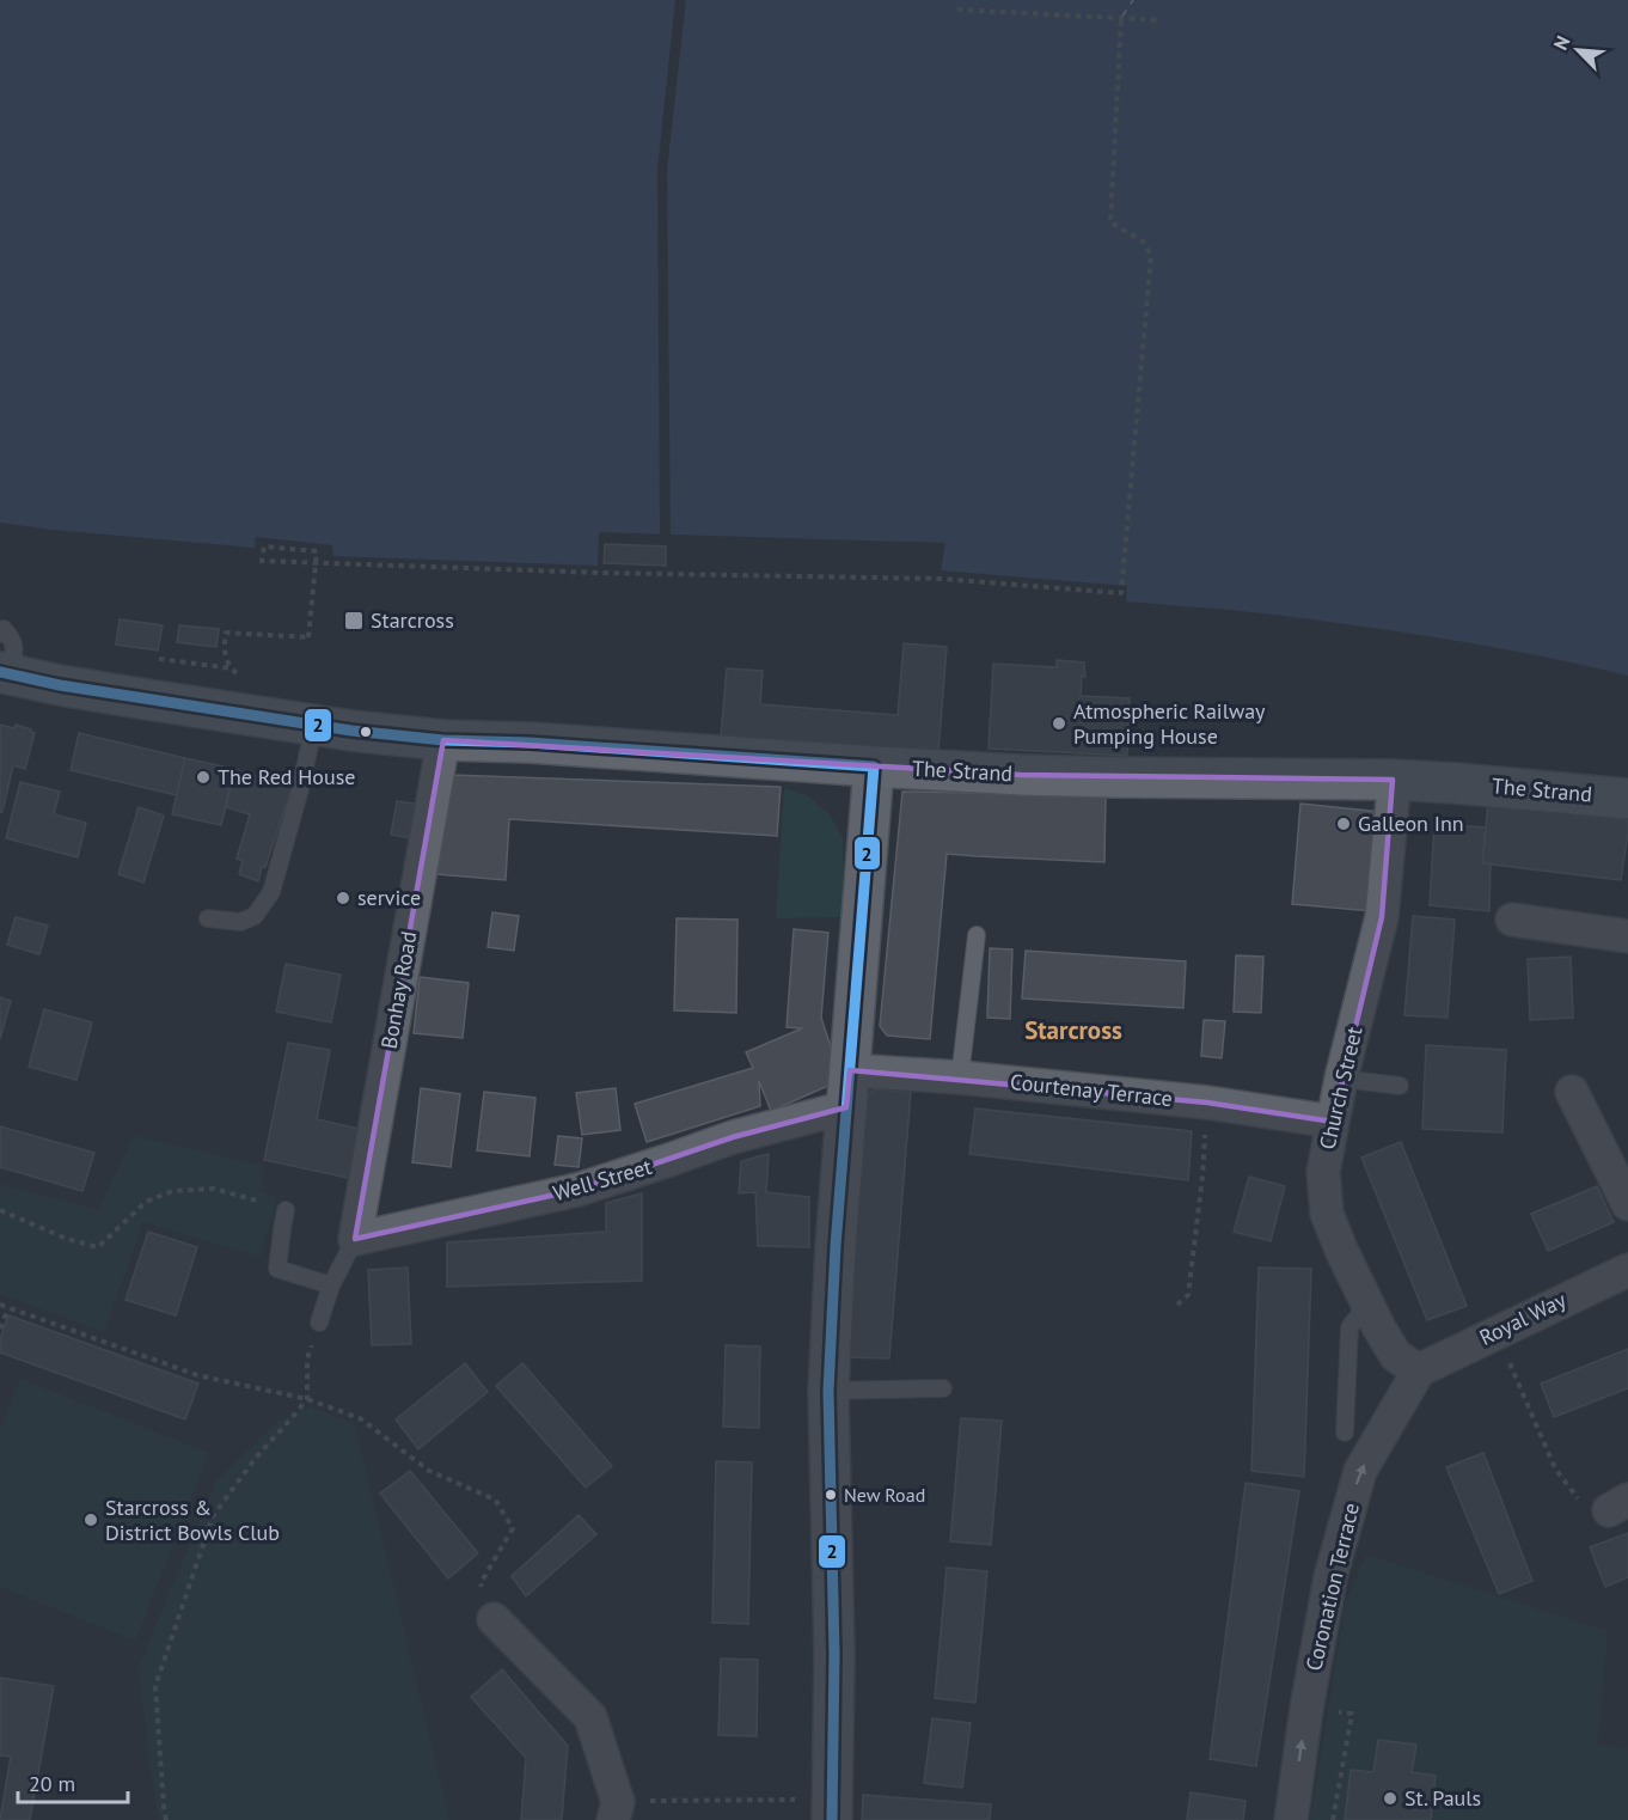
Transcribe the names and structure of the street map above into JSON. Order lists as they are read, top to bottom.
{
  "streets": {
    "main road": ["The Strand"],
    "street": [
      "Bonhay Road",
      "Church Street",
      "Courtenay Terrace",
      "Well Street",
      "Royal Way",
      "Coronation Terrace"
    ]
  },
  "crossings": [
    ["The Strand", "Bonhay Road"],
    ["The Strand", "Church Street"],
    ["Bonhay Road", "Well Street"],
    ["Church Street", "Courtenay Terrace"],
    ["Church Street", "Royal Way"],
    ["Church Street", "Coronation Terrace"],
    ["Courtenay Terrace", "Well Street"],
    ["Royal Way", "Coronation Terrace"]
  ],
  "one_way": ["Coronation Terrace"],
  "districts": ["Starcross"],
  "places": {
    "transit": ["Starcross"],
    "other": [
      "Atmospheric Railway Pumping House",
      "The Red House",
      "Galleon Inn",
      "service",
      "New Road",
      "Starcross & District Bowls Club",
      "St. Pauls"
    ]
  },
  "lines": ["transit line 2"],
  "scale_bar": "20 m",
  "north": "top left"
}
